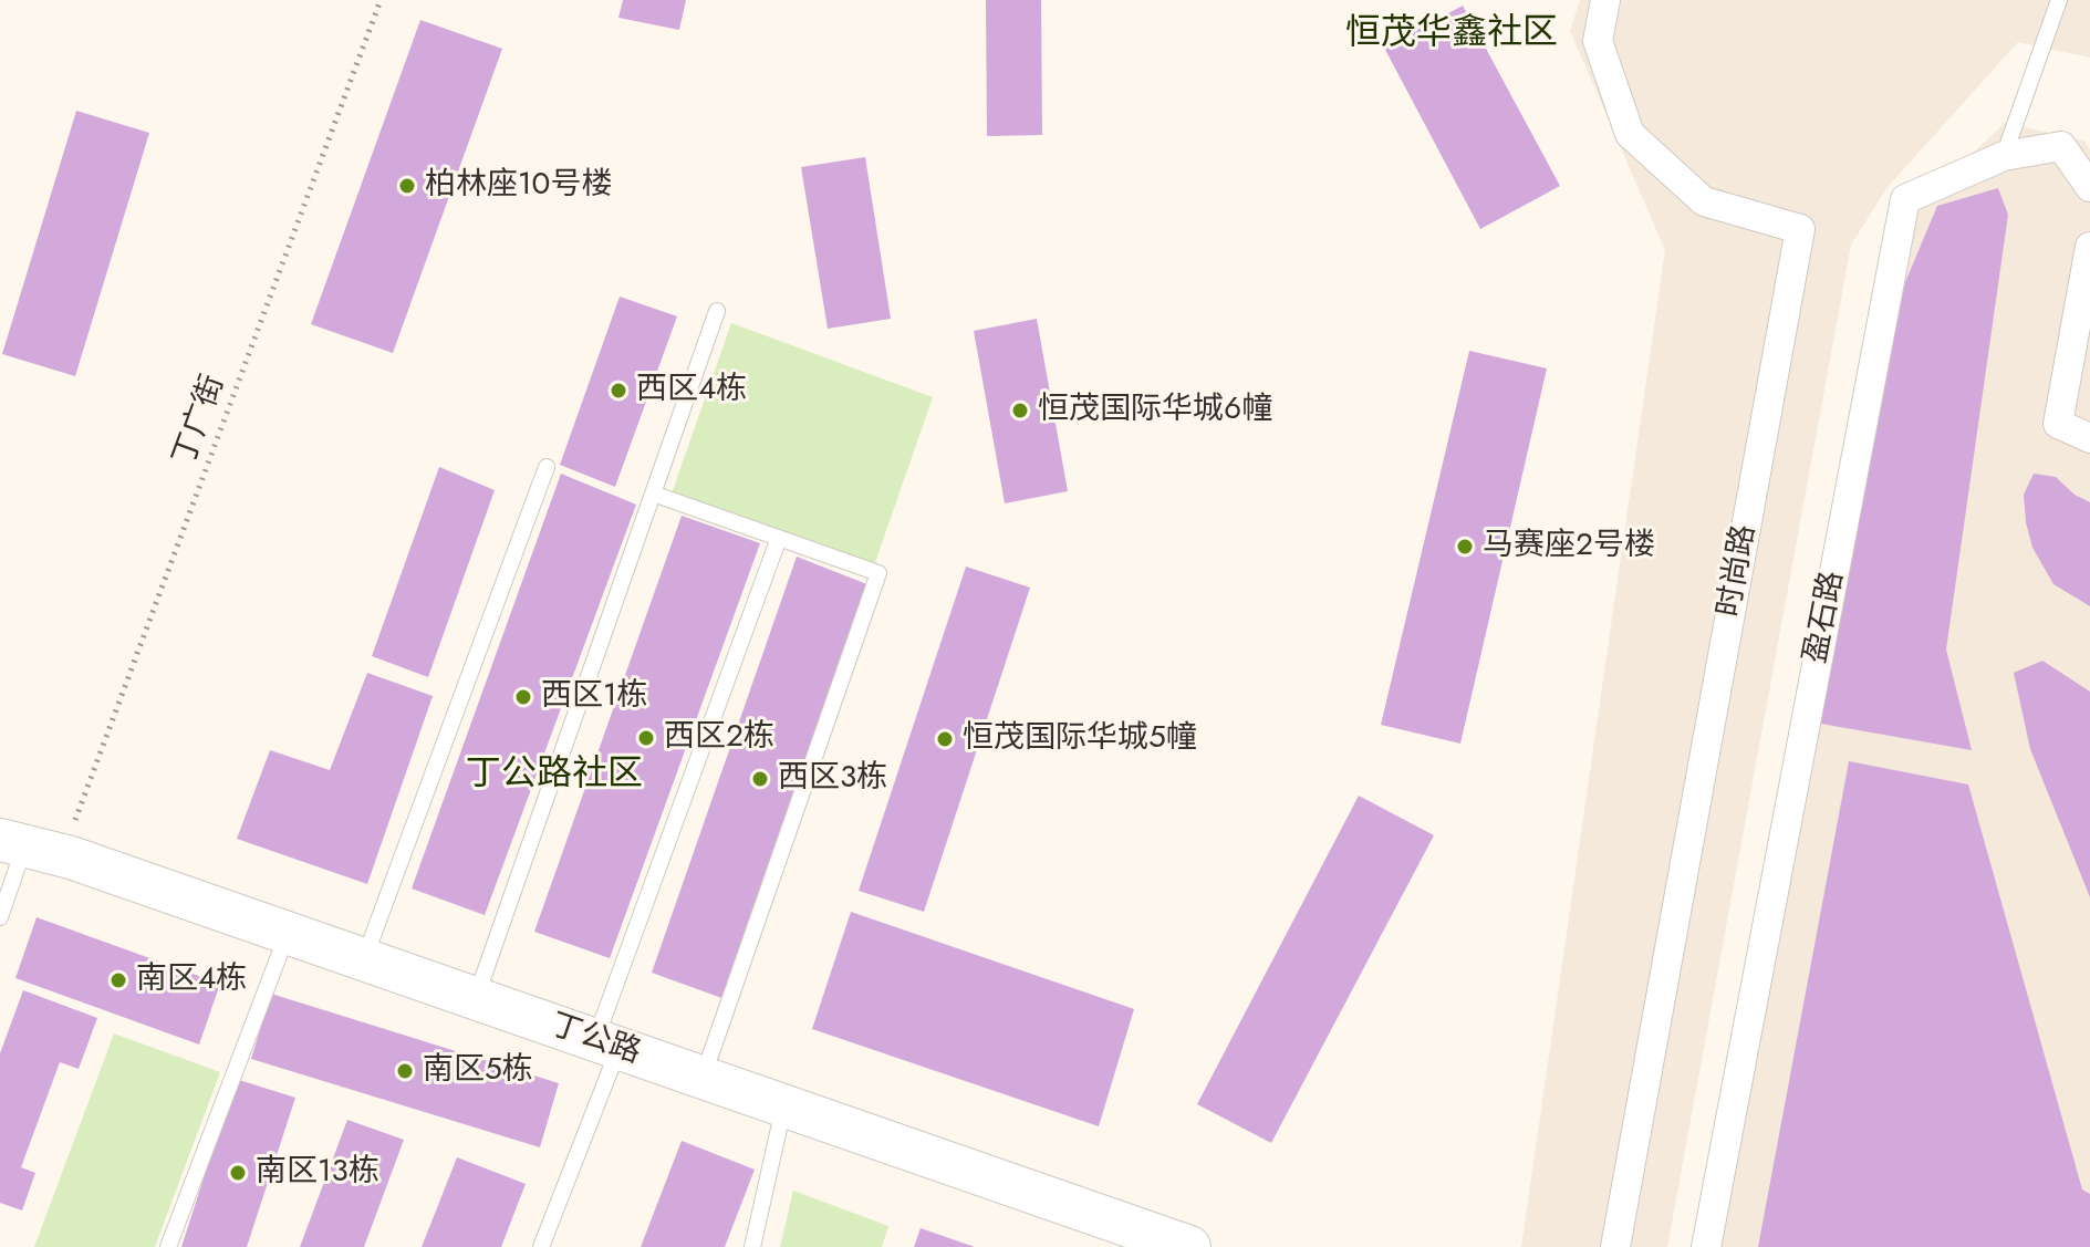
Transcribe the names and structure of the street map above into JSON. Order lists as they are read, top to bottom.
{
  "streets": {
    "street": ["时尚路", "盈石路", "丁公路"],
    "path": ["丁广街"]
  },
  "crossings": [
    ["丁广街", "丁公路"]
  ],
  "districts": ["恒茂华鑫社区", "丁公路社区"],
  "places": [
    "柏林座10号楼",
    "西区4栋",
    "恒茂国际华城6幢",
    "马赛座2号楼",
    "西区1栋",
    "西区2栋",
    "恒茂国际华城5幢",
    "西区3栋",
    "南区4栋",
    "南区5栋",
    "南区13栋"
  ]
}
